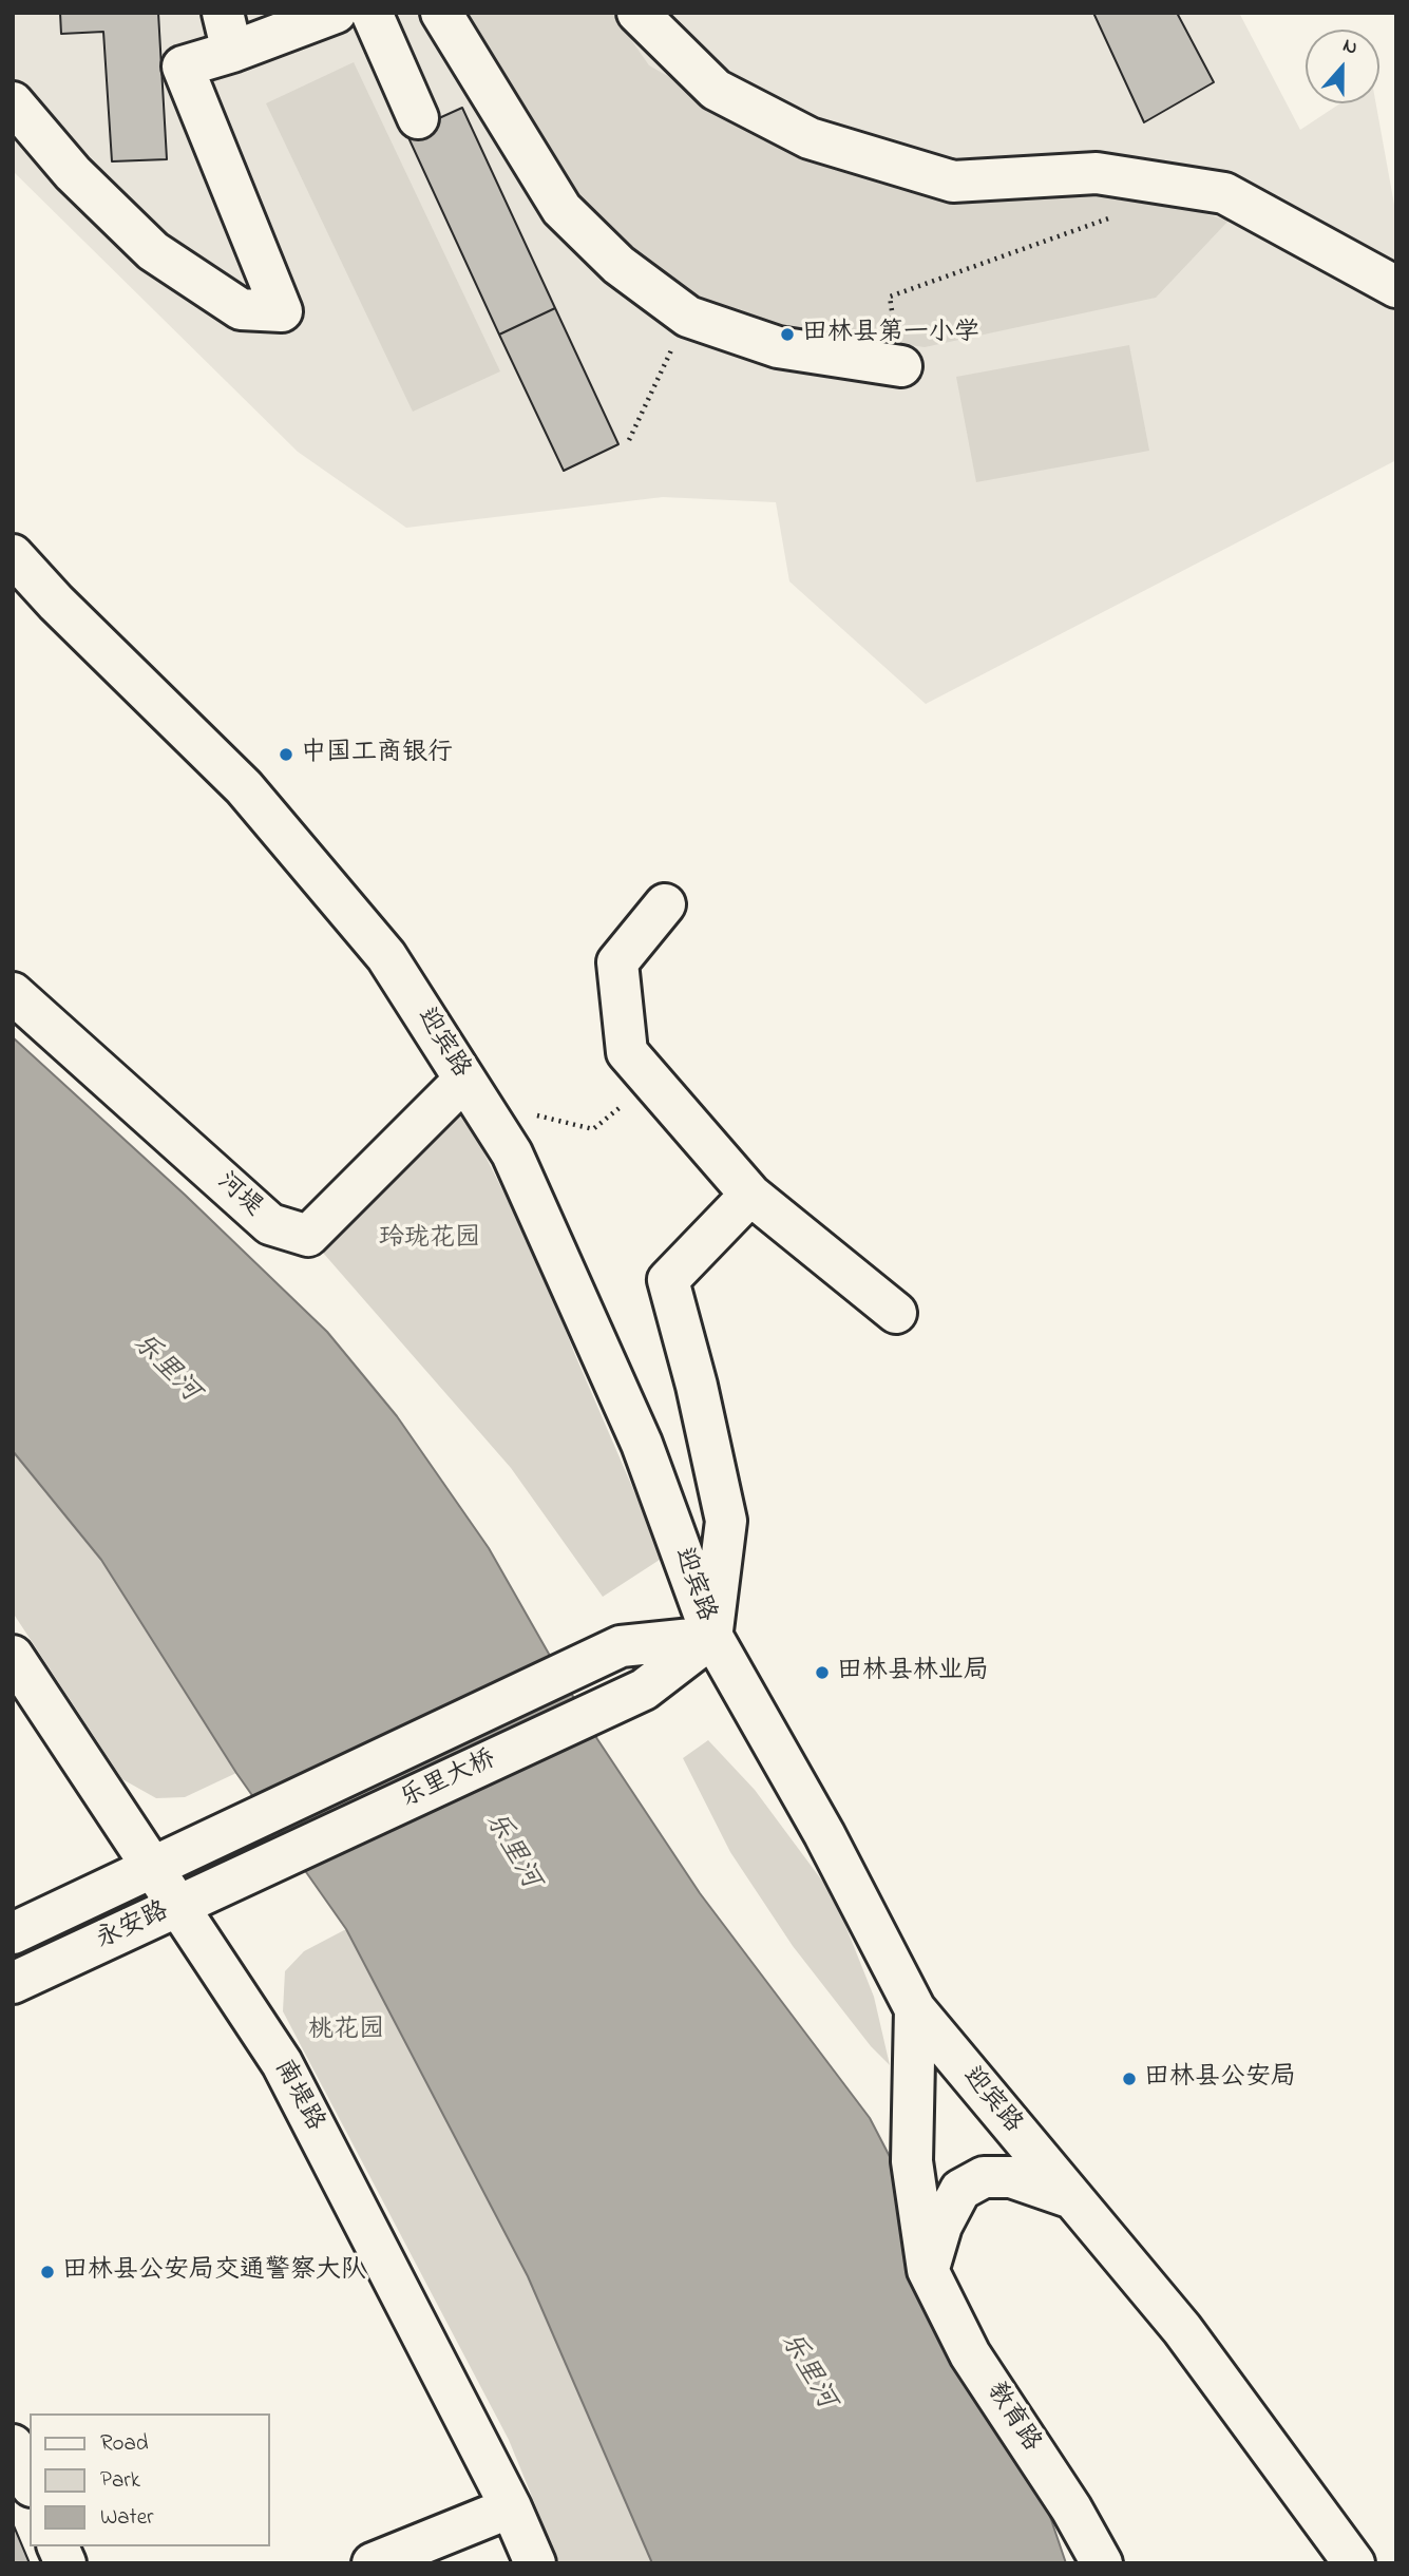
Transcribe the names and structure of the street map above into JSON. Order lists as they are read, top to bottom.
{
  "streets": {
    "street": [
      "迎宾路",
      "河堤",
      "乐里大桥",
      "永安路",
      "南堤路",
      "教育路"
    ]
  },
  "crossings": [
    ["迎宾路", "河堤"],
    ["迎宾路", "乐里大桥"],
    ["迎宾路", "教育路"],
    ["乐里大桥", "永安路"],
    ["永安路", "南堤路"]
  ],
  "water": ["乐里河"],
  "parks": ["玲珑花园", "桃花园"],
  "places": [
    "田林县第一小学",
    "中国工商银行",
    "田林县林业局",
    "田林县公安局",
    "田林县公安局交通警察大队"
  ],
  "legend": ["Road", "Park", "Water"],
  "north": "top"
}
